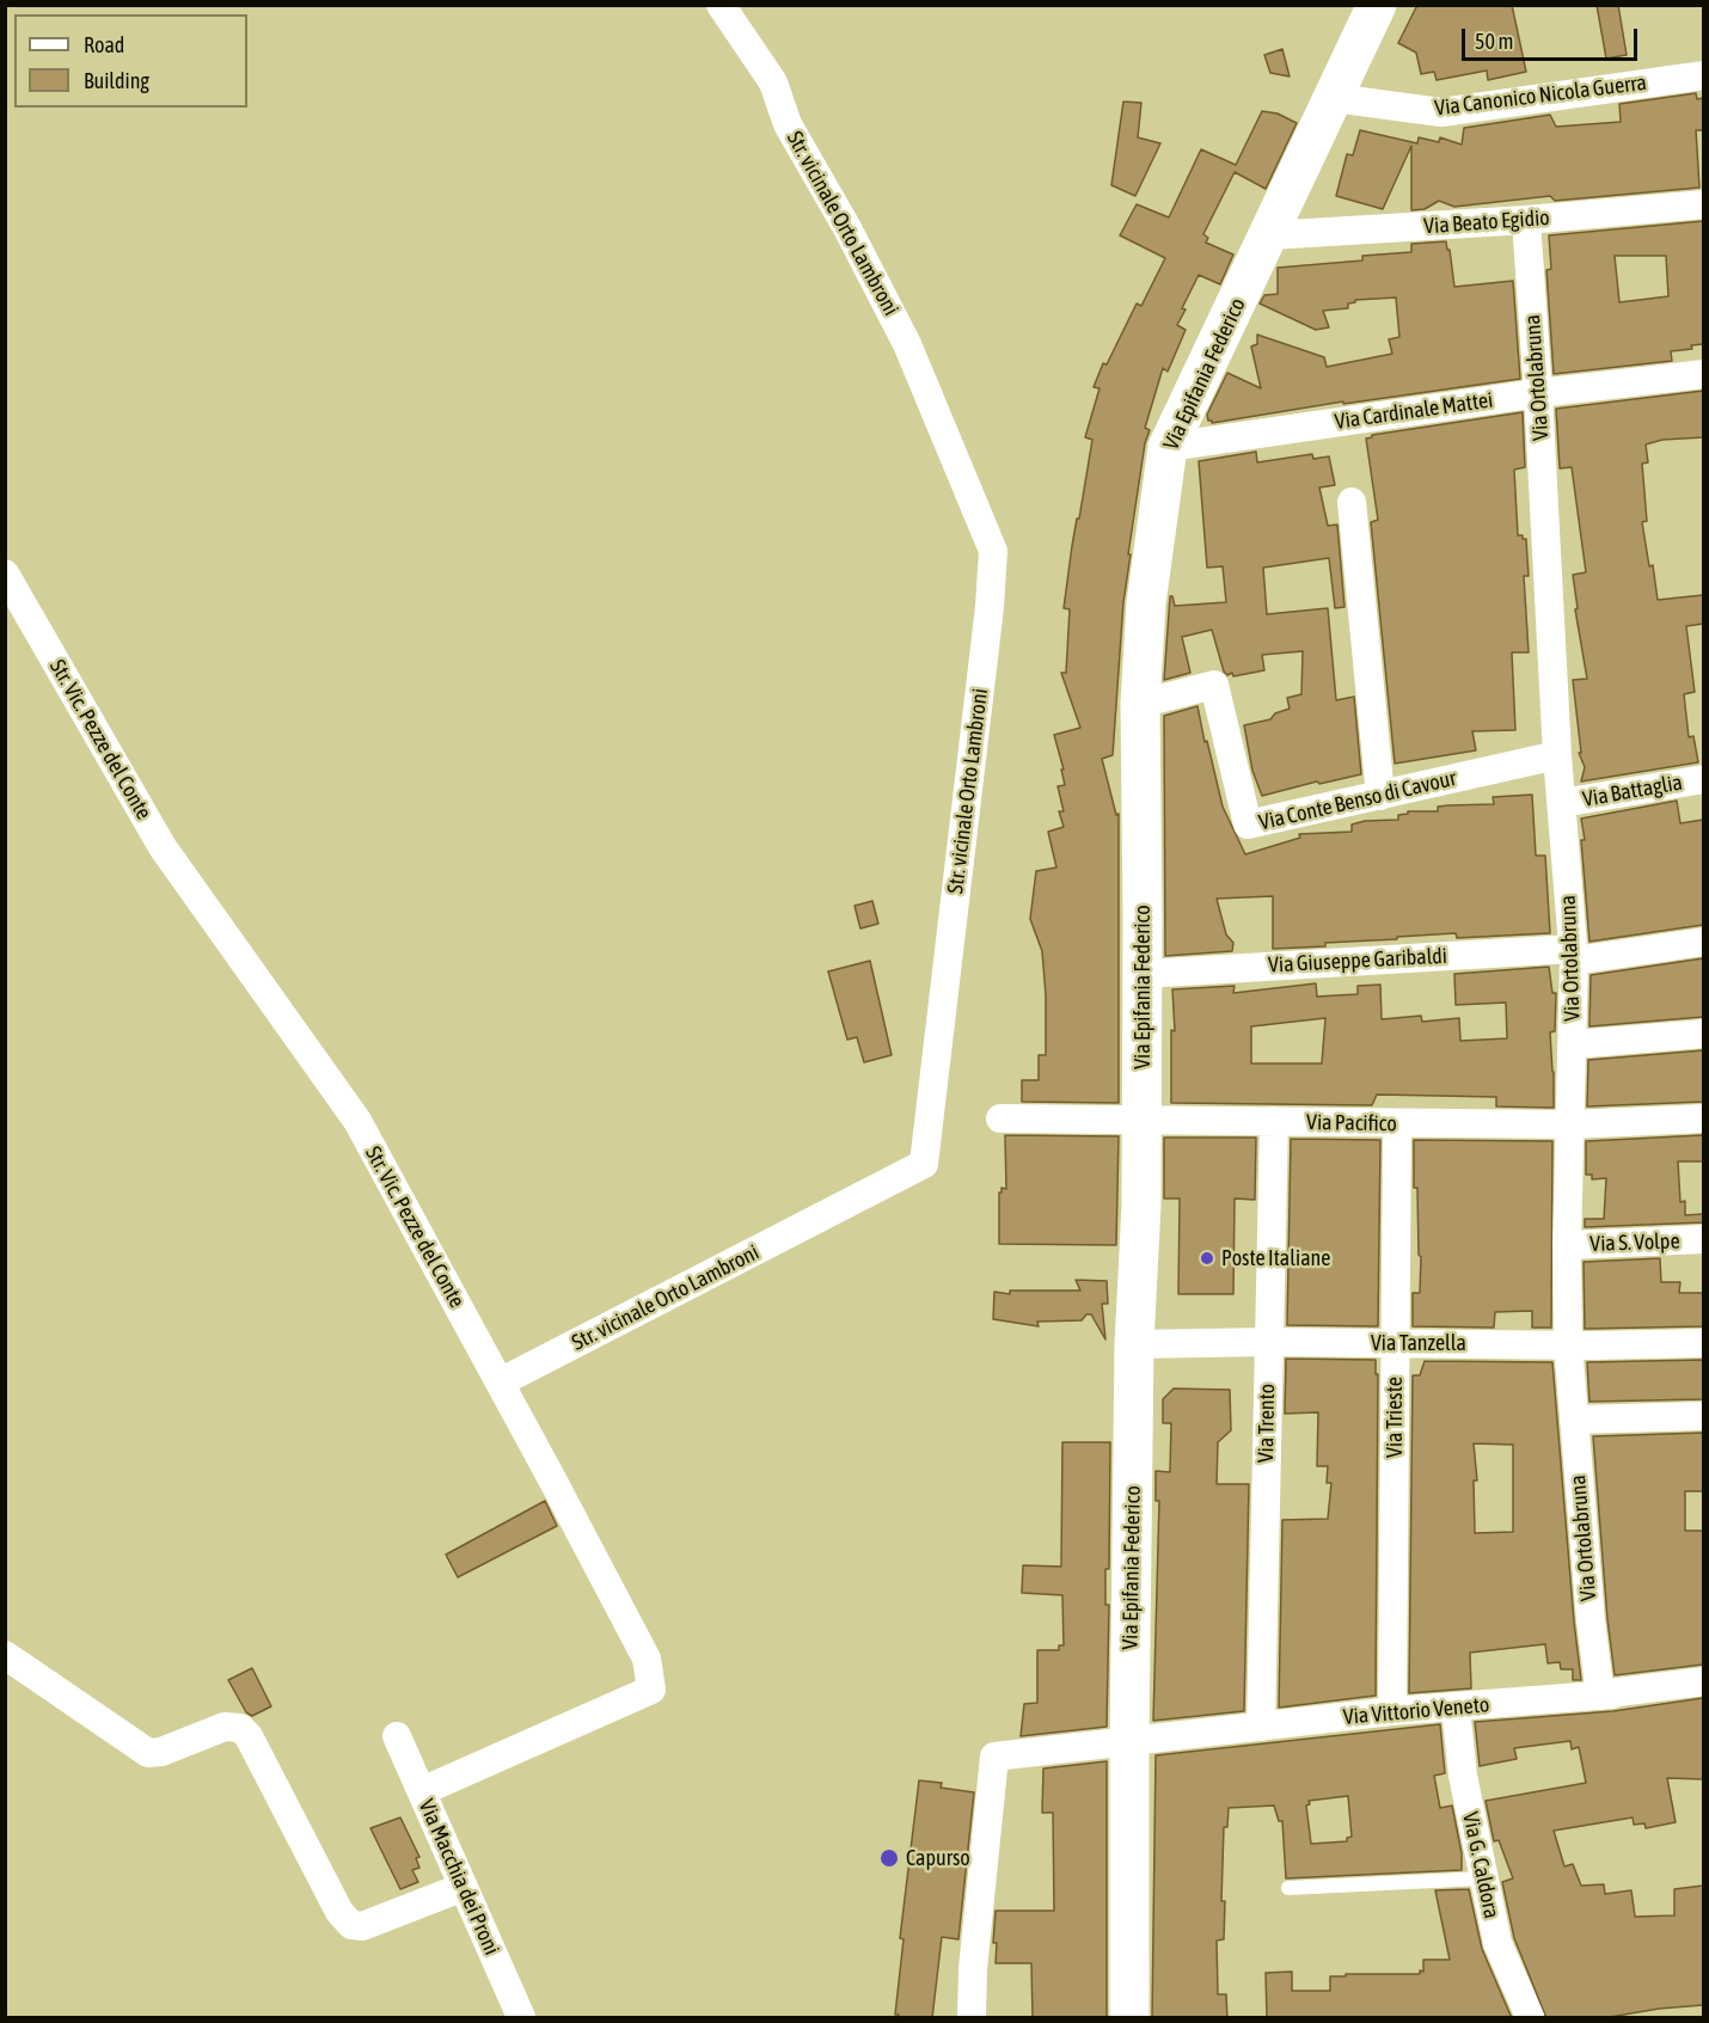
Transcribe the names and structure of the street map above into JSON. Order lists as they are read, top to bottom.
{
  "streets": {
    "main road": ["Via Epifania Federico"],
    "street": [
      "Via Canonico Nicola Guerra",
      "Via Beato Egidio",
      "Str. vicinale Orto Lambroni",
      "Via Ortolabruna",
      "Via Cardinale Mattei",
      "Str. Vic. Pezze del Conte",
      "Via Battaglia",
      "Via Conte Benso di Cavour",
      "Via Giuseppe Garibaldi",
      "Via Pacifico",
      "Via S. Volpe",
      "Via Tanzella",
      "Via Trieste",
      "Via Trento",
      "Via Vittorio Veneto",
      "Via G. Caldora",
      "Via Macchia dei Proni"
    ]
  },
  "crossings": [
    ["Via Canonico Nicola Guerra", "Via Epifania Federico"],
    ["Via Beato Egidio", "Via Epifania Federico"],
    ["Via Beato Egidio", "Via Ortolabruna"],
    ["Str. vicinale Orto Lambroni", "Str. Vic. Pezze del Conte"],
    ["Via Epifania Federico", "Via Cardinale Mattei"],
    ["Via Epifania Federico", "Via Conte Benso di Cavour"],
    ["Via Epifania Federico", "Via Giuseppe Garibaldi"],
    ["Via Epifania Federico", "Via Pacifico"],
    ["Via Epifania Federico", "Via Tanzella"],
    ["Via Epifania Federico", "Via Vittorio Veneto"],
    ["Via Ortolabruna", "Via Cardinale Mattei"],
    ["Via Ortolabruna", "Via Battaglia"],
    ["Via Ortolabruna", "Via Conte Benso di Cavour"],
    ["Via Ortolabruna", "Via Giuseppe Garibaldi"],
    ["Via Ortolabruna", "Via Pacifico"],
    ["Via Ortolabruna", "Via S. Volpe"],
    ["Via Ortolabruna", "Via Tanzella"],
    ["Via Ortolabruna", "Via Vittorio Veneto"],
    ["Str. Vic. Pezze del Conte", "Via Macchia dei Proni"],
    ["Via Pacifico", "Via Trieste"],
    ["Via Pacifico", "Via Trento"],
    ["Via Tanzella", "Via Trieste"],
    ["Via Tanzella", "Via Trento"],
    ["Via Trieste", "Via Vittorio Veneto"],
    ["Via Trento", "Via Vittorio Veneto"],
    ["Via Vittorio Veneto", "Via G. Caldora"]
  ],
  "places": ["Poste Italiane", "Capurso"],
  "legend": ["Road", "Building"],
  "scale_bar": "50 m"
}
